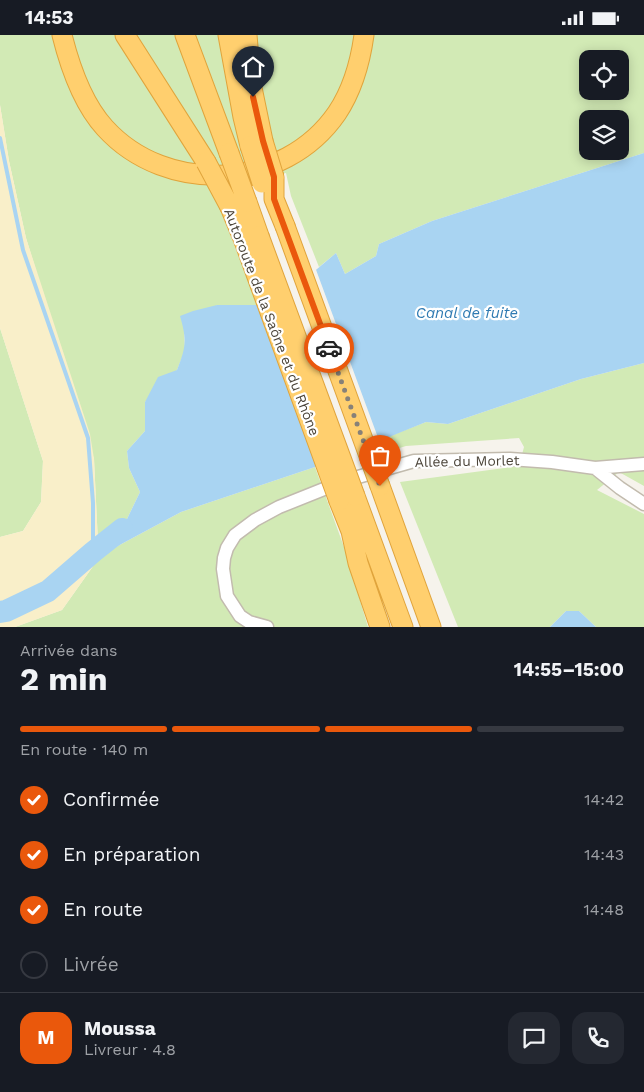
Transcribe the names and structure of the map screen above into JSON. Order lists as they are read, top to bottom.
{
  "streets": {
    "highway": ["Autoroute de la Saône et du Rhône"],
    "street": ["Allée du Morlet"]
  },
  "water": ["Canal de fuite"],
  "page": {
    "status": "14:53",
    "heading": ["2 min", "Arrivée dans", "14:55–15:00"],
    "panel": ["Moussa", "Livreur · 4.8"],
    "bar": "En route · 140 m",
    "list": [
      ["Confirmée", "14:42"],
      ["En préparation", "14:43"],
      ["En route", "14:48"],
      "Livrée"
    ],
    "round": "M"
  }
}
